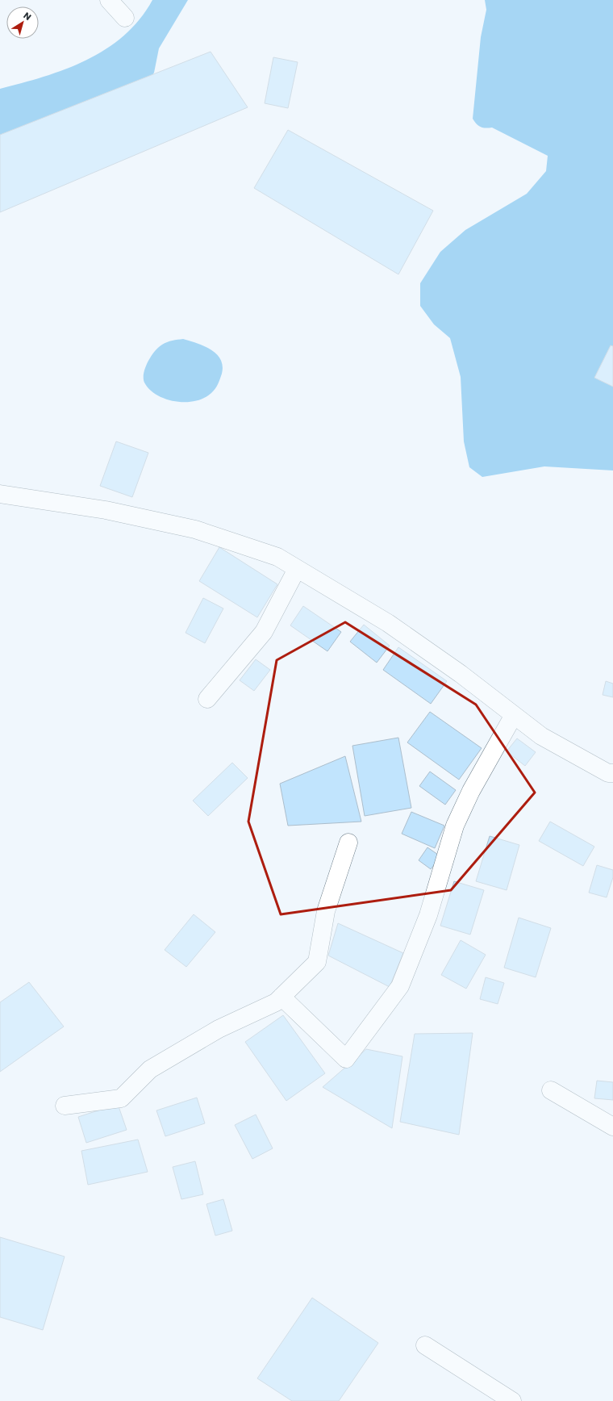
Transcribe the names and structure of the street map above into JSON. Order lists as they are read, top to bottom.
{
  "north": "top right"
}
